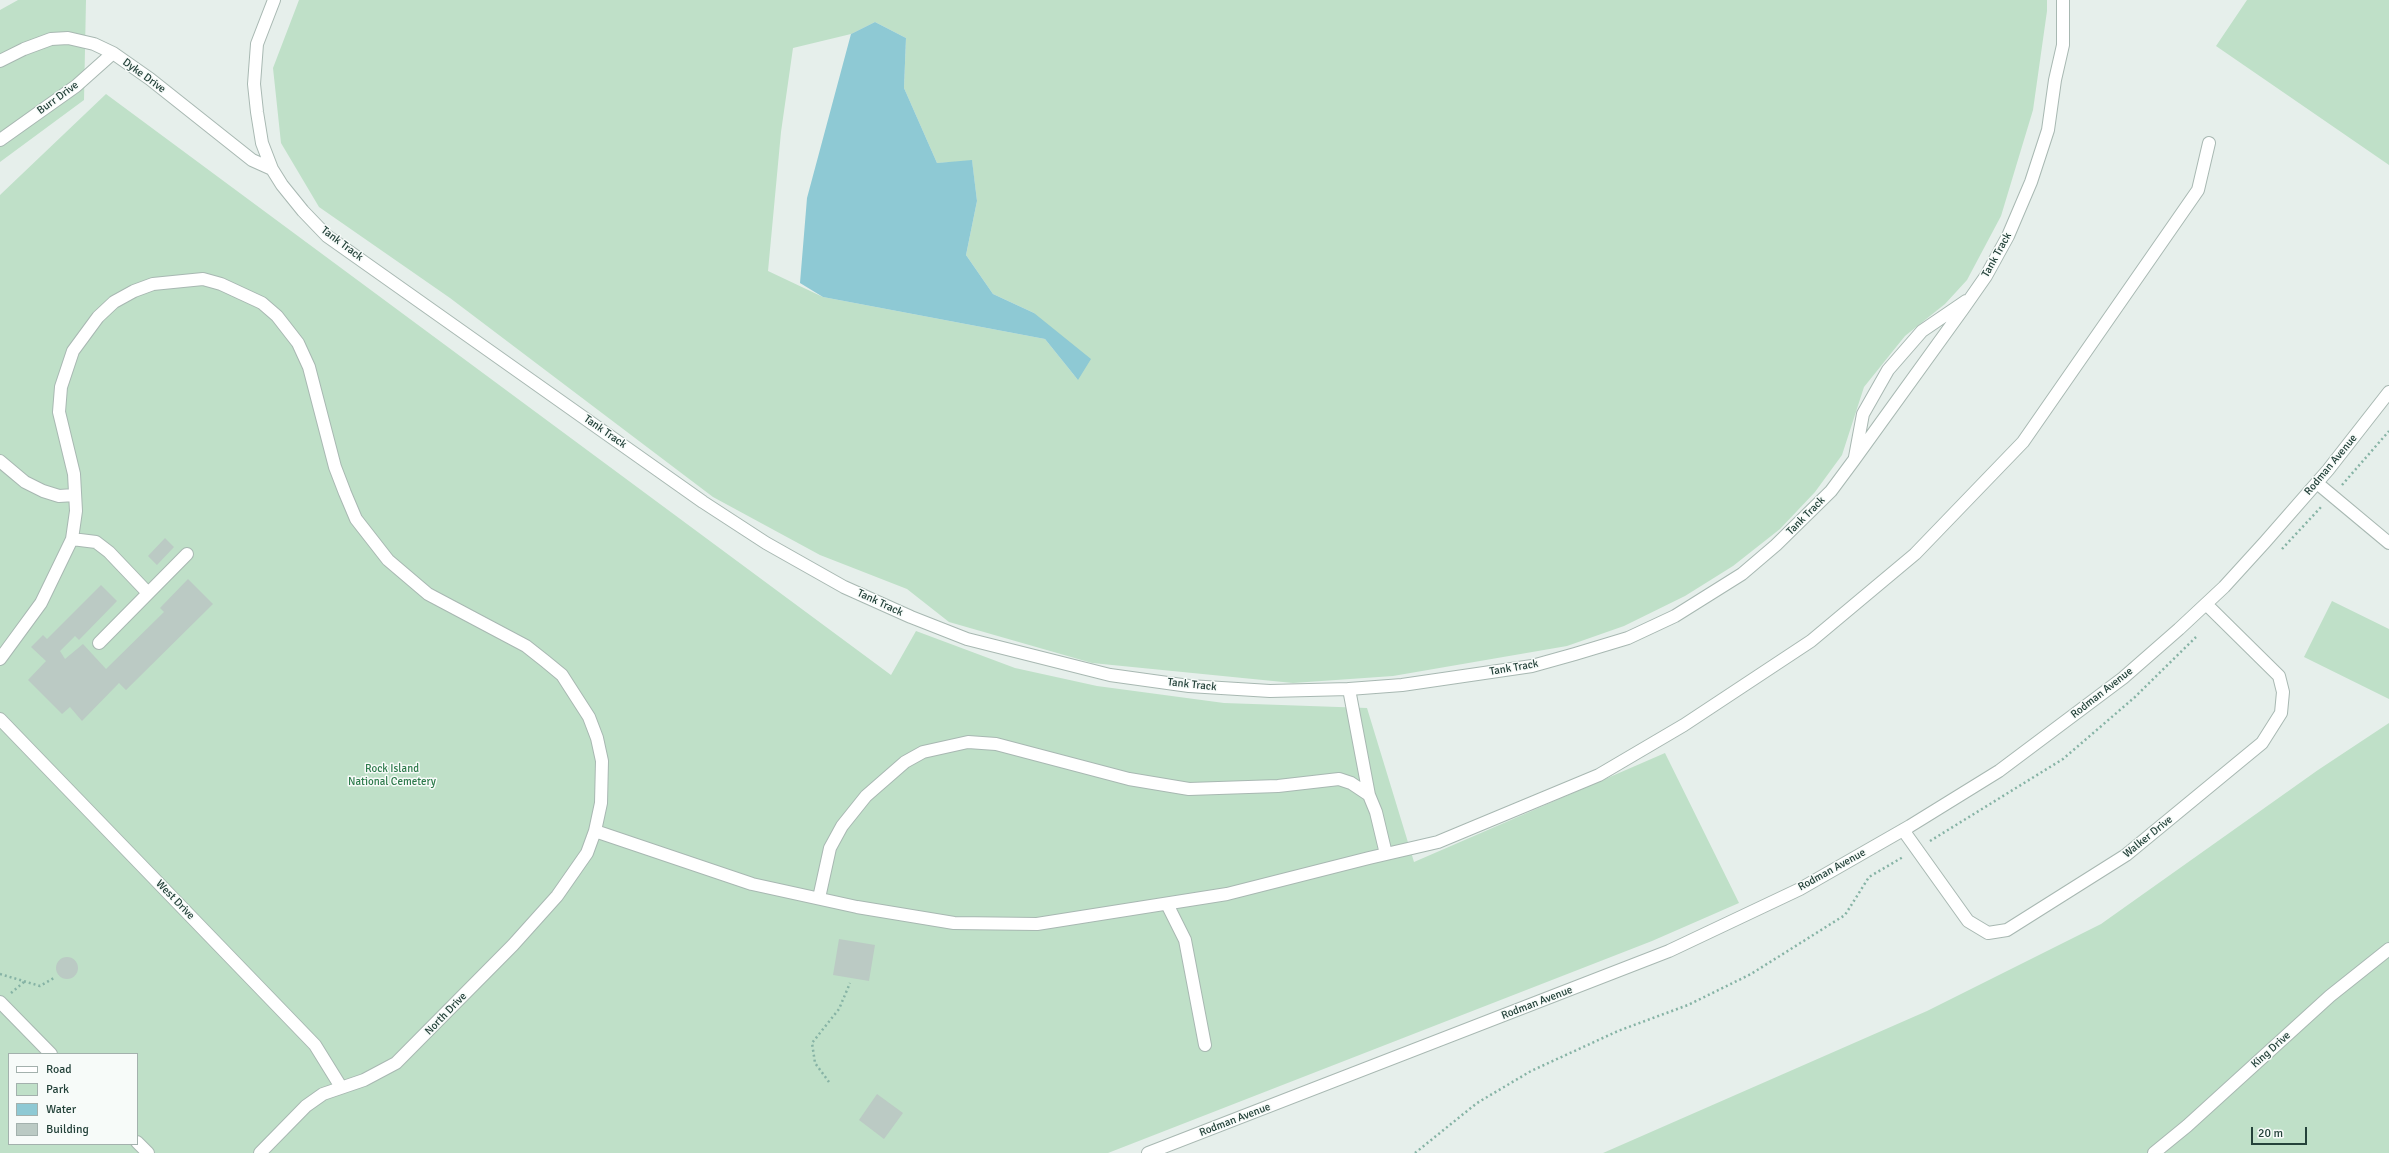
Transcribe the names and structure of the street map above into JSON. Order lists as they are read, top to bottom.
{
  "streets": {
    "street": [
      "Dyke Drive",
      "Burr Drive",
      "Tank Track",
      "Rodman Avenue",
      "Walker Drive",
      "West Drive",
      "North Drive",
      "King Drive"
    ]
  },
  "crossings": [
    ["Dyke Drive", "Burr Drive"],
    ["Dyke Drive", "Tank Track"],
    ["Rodman Avenue", "Walker Drive"],
    ["West Drive", "North Drive"]
  ],
  "parks": ["Rock Island National Cemetery"],
  "legend": [
    "Road",
    "Park",
    "Water",
    "Building"
  ],
  "scale_bar": "20 m"
}
